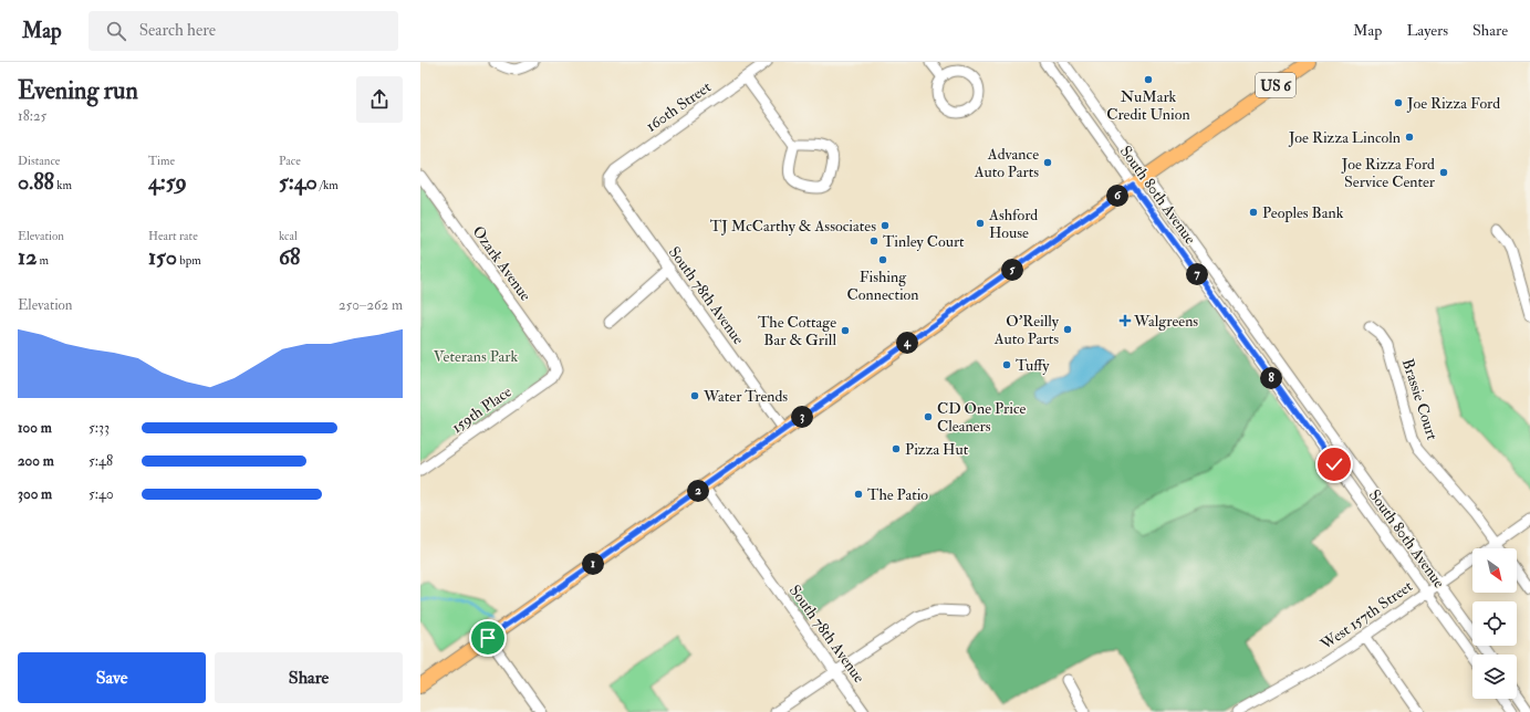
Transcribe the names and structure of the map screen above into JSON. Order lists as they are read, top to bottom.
{
  "streets": {
    "main road": ["US 6"],
    "street": [
      "160th Street",
      "South 80th Avenue",
      "Ozark Avenue",
      "South 78th Avenue",
      "Brassie Court",
      "159th Place",
      "West 157th Street"
    ]
  },
  "crossings": [
    ["US 6", "South 80th Avenue"],
    ["US 6", "South 78th Avenue"],
    ["160th Street", "South 78th Avenue"],
    ["South 80th Avenue", "West 157th Street"],
    ["Ozark Avenue", "159th Place"],
    ["Brassie Court", "West 157th Street"]
  ],
  "parks": ["Veterans Park"],
  "places": {
    "other": [
      "NuMark Credit Union",
      "Joe Rizza Ford",
      "Joe Rizza Lincoln",
      "Advance Auto Parts",
      "Joe Rizza Ford Service Center",
      "Peoples Bank",
      "Ashford House",
      "TJ McCarthy & Associates",
      "Tinley Court",
      "Fishing Connection",
      "O'Reilly Auto Parts",
      "The Cottage Bar & Grill",
      "Tuffy",
      "Water Trends",
      "CD One Price Cleaners",
      "Pizza Hut",
      "The Patio"
    ],
    "health": ["Walgreens"]
  },
  "north": "bottom right",
  "page": {
    "header": "Map",
    "search": "Search here",
    "nav": ["Map", "Layers", "Share"],
    "heading": ["Evening run", "18:25"],
    "stats": [
      ["Distance", "0.88 km"],
      ["Time", "4:59"],
      ["Pace", "5:40 /km"],
      ["Elevation", "12 m"],
      ["Heart rate", "150 bpm"],
      ["kcal", "68"]
    ],
    "pins": [
      "6",
      "5",
      "7",
      "4",
      "8",
      "3",
      "2",
      "1"
    ],
    "chart": ["Elevation", "250–262 m"],
    "list": [
      {
        "name": "100 m",
        "note": "5:33"
      },
      {
        "name": "200 m",
        "note": "5:48"
      },
      {
        "name": "300 m",
        "note": "5:40"
      }
    ],
    "buttons": ["Save", "Share"]
  }
}
